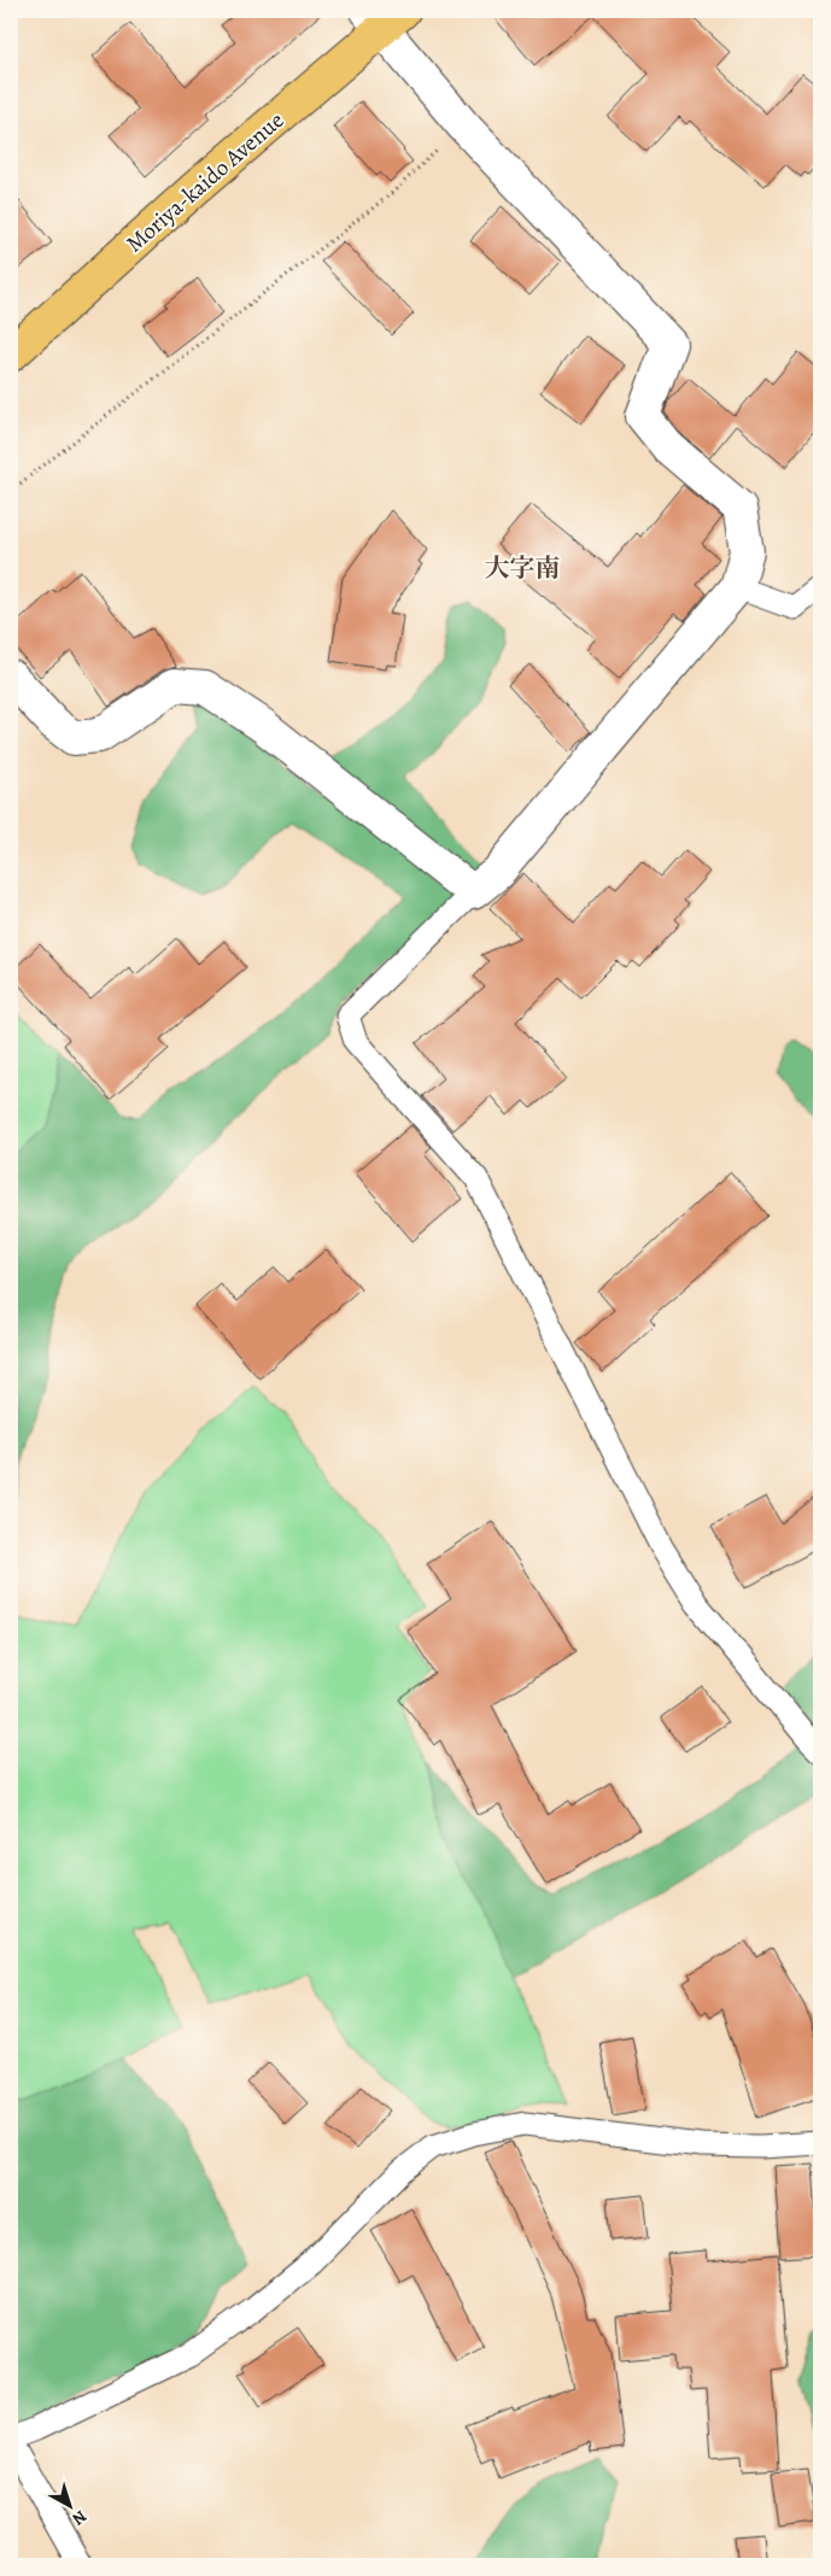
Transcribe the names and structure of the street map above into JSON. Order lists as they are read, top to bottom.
{
  "streets": {
    "main road": ["Moriya-kaido Avenue"]
  },
  "districts": ["大字南"],
  "north": "bottom right"
}
